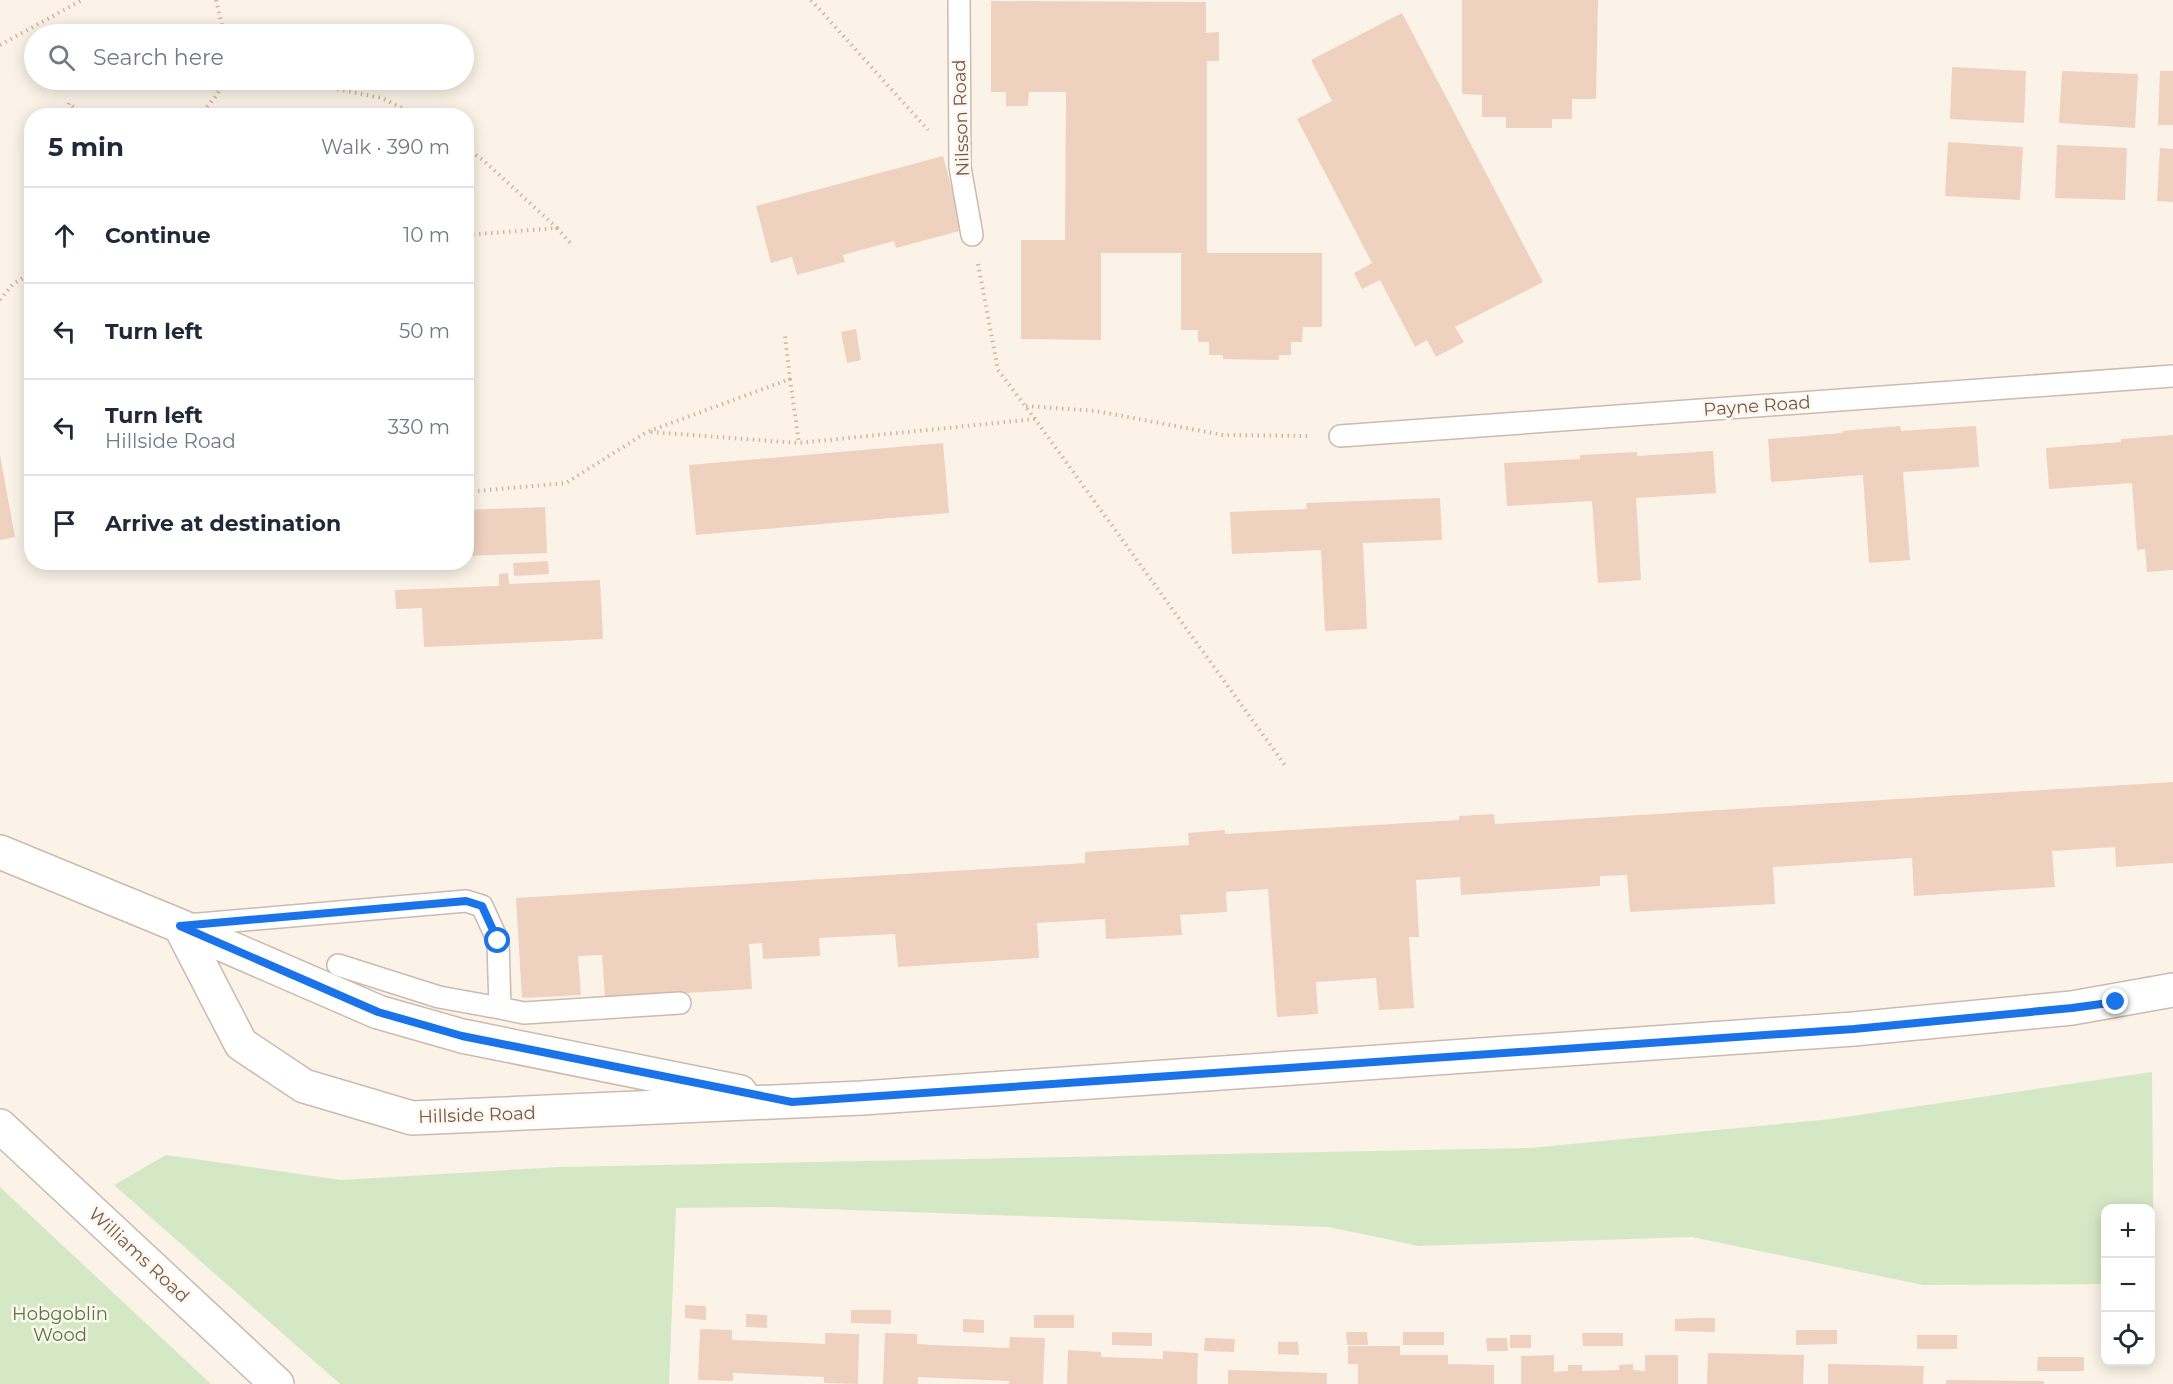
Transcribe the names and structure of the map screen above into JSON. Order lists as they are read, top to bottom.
{
  "streets": {
    "street": ["Hillside Road", "Williams Road"],
    "lane": ["Nilsson Road", "Payne Road"]
  },
  "parks": ["Hobgoblin Wood"],
  "page": {
    "search": "Search here",
    "heading": ["5 min", "Walk · 390 m"],
    "list": [
      ["Continue", "10 m"],
      ["Turn left", "50 m"],
      ["Turn left", "Hillside Road", "330 m"],
      "Arrive at destination"
    ],
    "map_buttons": ["+", "−"]
  }
}
